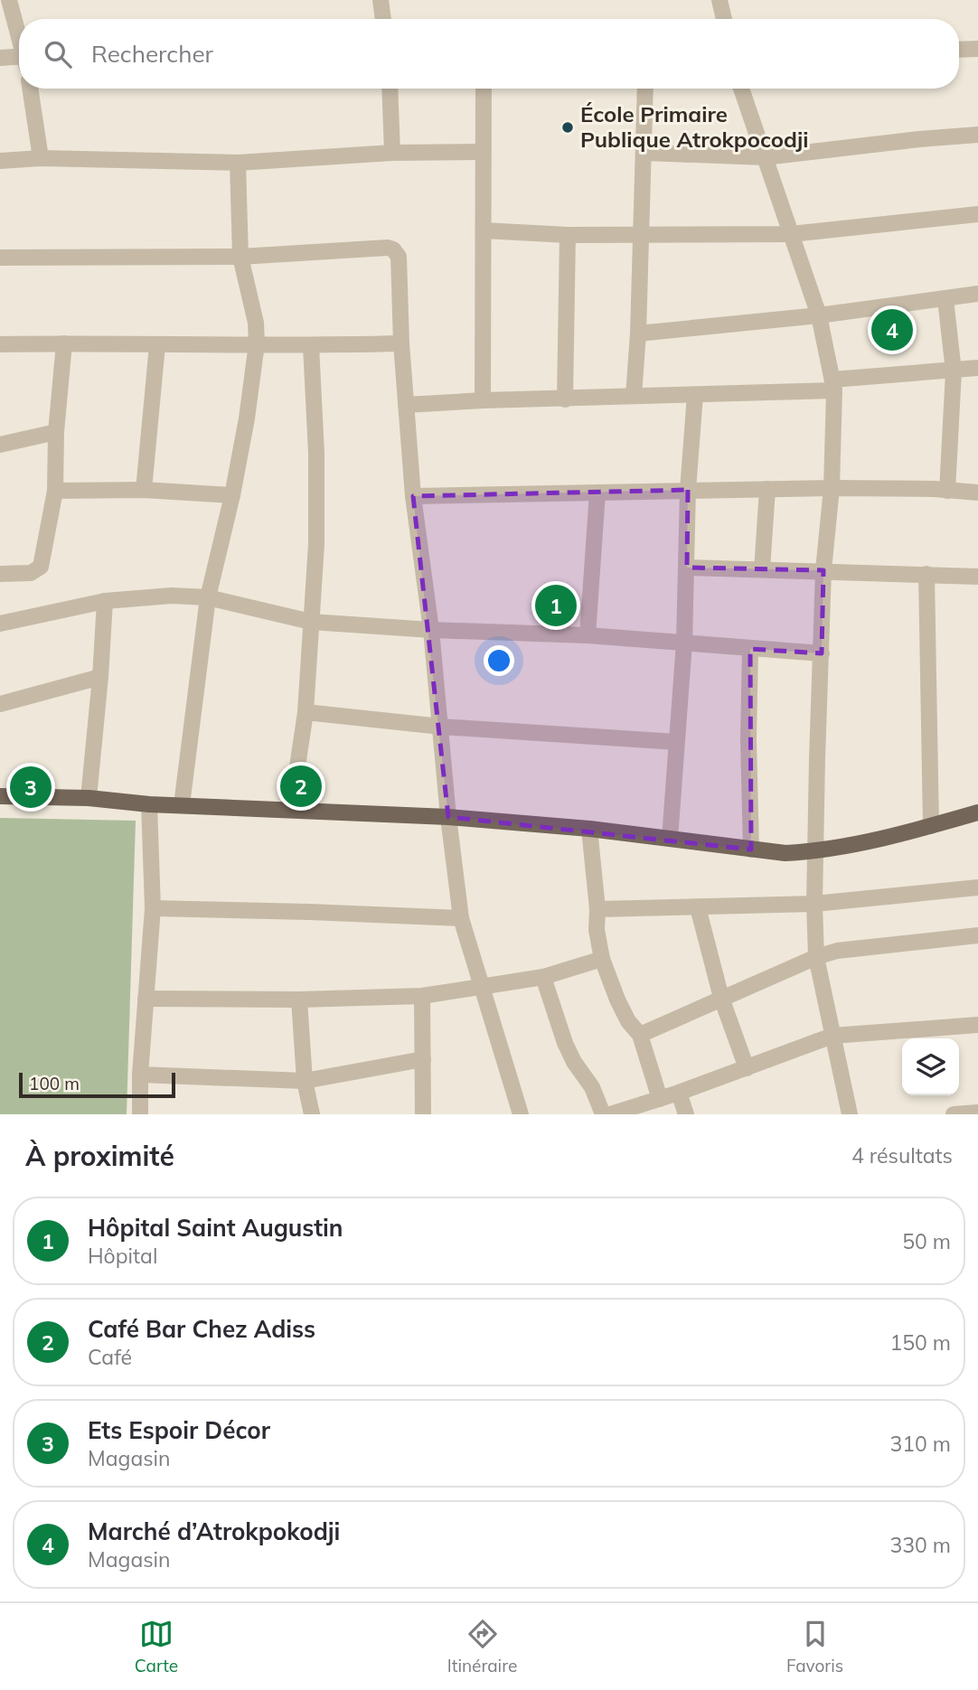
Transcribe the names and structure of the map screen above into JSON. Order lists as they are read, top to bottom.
{
  "places": ["École Primaire Publique Atrokpocodji"],
  "scale_bar": "100 m",
  "page": {
    "search": "Rechercher",
    "pins": [
      "4",
      "1",
      "2",
      "3"
    ],
    "scale": "100 m",
    "heading": ["À proximité", "4 résultats"],
    "list": [
      {
        "mark": "1",
        "name": "Hôpital Saint Augustin",
        "note": "Hôpital",
        "value": "50 m"
      },
      {
        "mark": "2",
        "name": "Café Bar Chez Adiss",
        "note": "Café",
        "value": "150 m"
      },
      {
        "mark": "3",
        "name": "Ets Espoir Décor",
        "note": "Magasin",
        "value": "310 m"
      },
      {
        "mark": "4",
        "name": "Marché d’Atrokpokodji",
        "note": "Magasin",
        "value": "330 m"
      }
    ],
    "nav": ["Carte", "Itinéraire", "Favoris"]
  }
}
